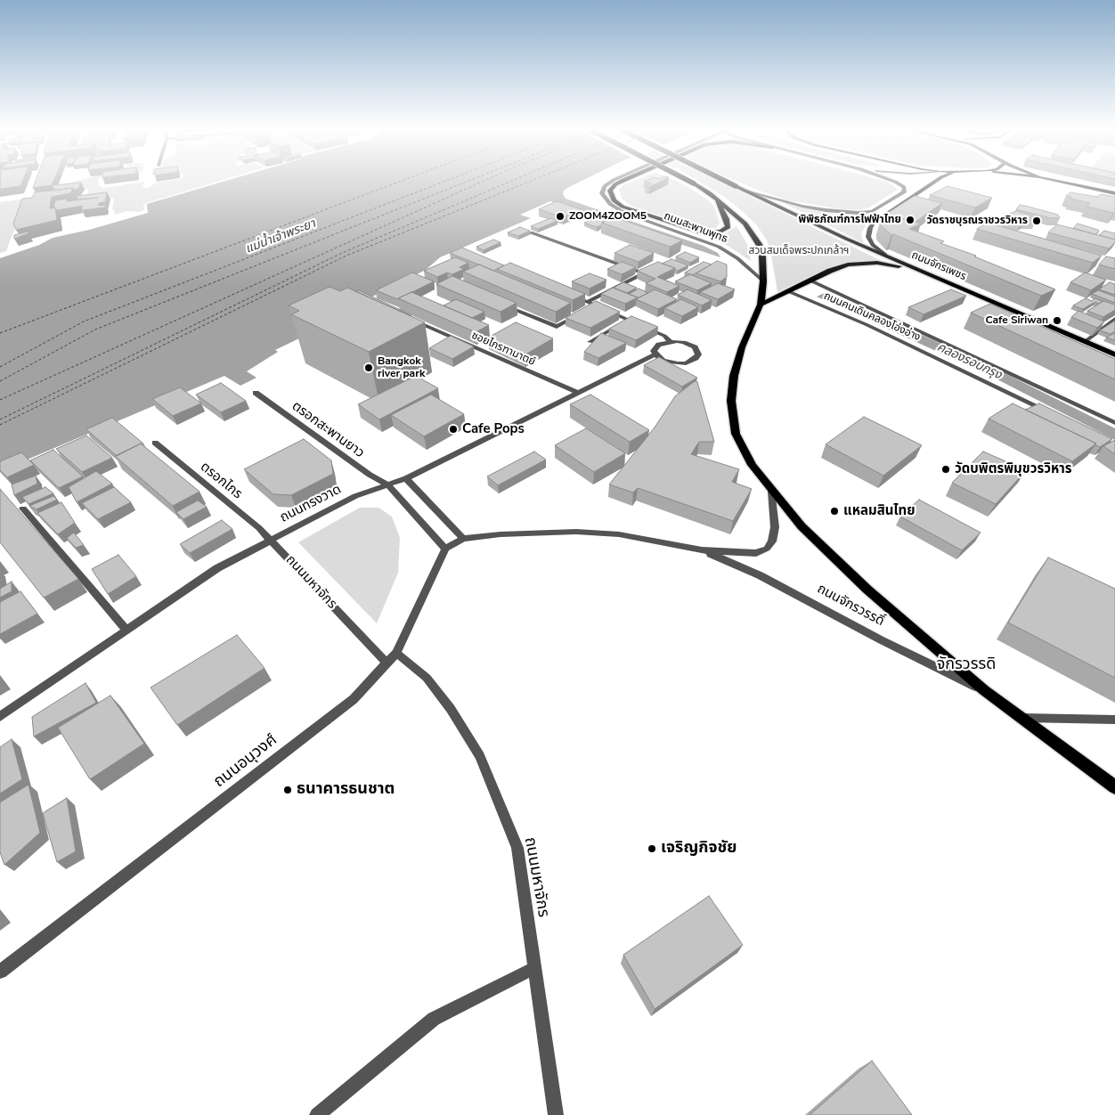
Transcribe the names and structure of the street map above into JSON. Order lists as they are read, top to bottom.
{
  "streets": {
    "main road": ["ถนนจักรเพชร", "ถนนจักรวรรดิ์"],
    "street": [
      "ถนนสะพานพุทธ",
      "ถนนคนเดินคลองโอ่งอ่าง",
      "ซอยไกรฑามาตย์",
      "ตรอกสะพานยาว",
      "ตรอกไกร",
      "ถนนทรงวาด",
      "ถนนมหาจักร",
      "ถนนอนุวงศ์"
    ]
  },
  "crossings": [
    ["ถนนสะพานพุทธ", "ถนนจักรวรรดิ์"],
    ["ซอยไกรฑามาตย์", "ถนนทรงวาด"],
    ["ตรอกสะพานยาว", "ถนนทรงวาด"],
    ["ตรอกสะพานยาว", "ถนนอนุวงศ์"],
    ["ตรอกไกร", "ถนนทรงวาด"],
    ["ตรอกไกร", "ถนนมหาจักร"],
    ["ถนนทรงวาด", "ถนนมหาจักร"],
    ["ถนนมหาจักร", "ถนนอนุวงศ์"]
  ],
  "districts": ["จักรวรรดิ"],
  "water": ["แม่น้ำเจ้าพระยา", "คลองรอบกรุง"],
  "parks": ["สวนสมเด็จพระปกเกล้าฯ"],
  "places": [
    "ZOOM4ZOOM5",
    "พิพิธภัณฑ์การไฟฟ้าไทย",
    "วัดราชบุรณราชวรวิหาร",
    "Cafe Siriwan",
    "Bangkok river park",
    "Cafe Pops",
    "วัดบพิตรพิมุขวรวิหาร",
    "แหลมสินไทย",
    "ธนาคารธนชาต",
    "เจริญกิจชัย"
  ]
}
